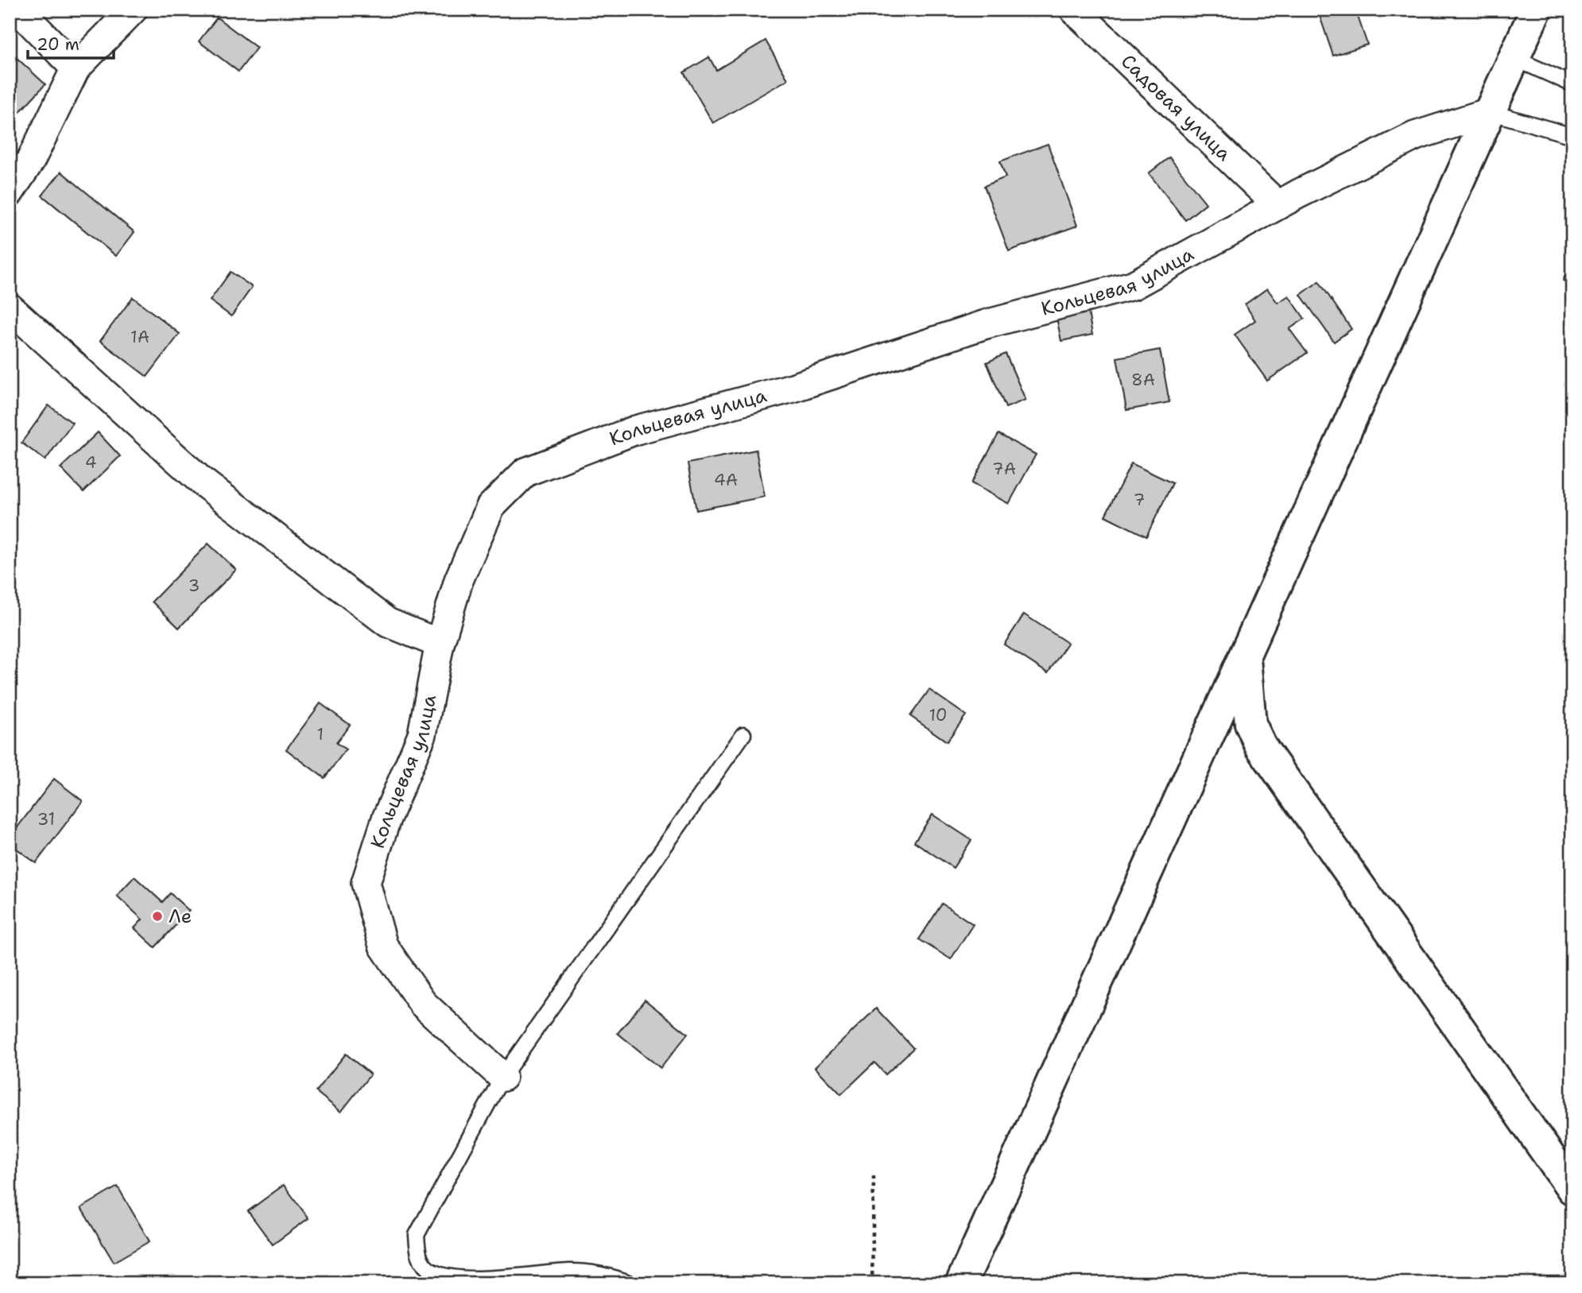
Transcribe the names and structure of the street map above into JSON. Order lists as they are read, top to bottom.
{
  "streets": {
    "street": ["Садовая улица", "Кольцевая улица"]
  },
  "crossings": [
    ["Садовая улица", "Кольцевая улица"]
  ],
  "places": ["Ле"],
  "house_numbers": [
    "1А",
    "8А",
    "4",
    "7А",
    "4А",
    "7",
    "3",
    "10",
    "1",
    "31"
  ],
  "scale_bar": "20 m"
}
